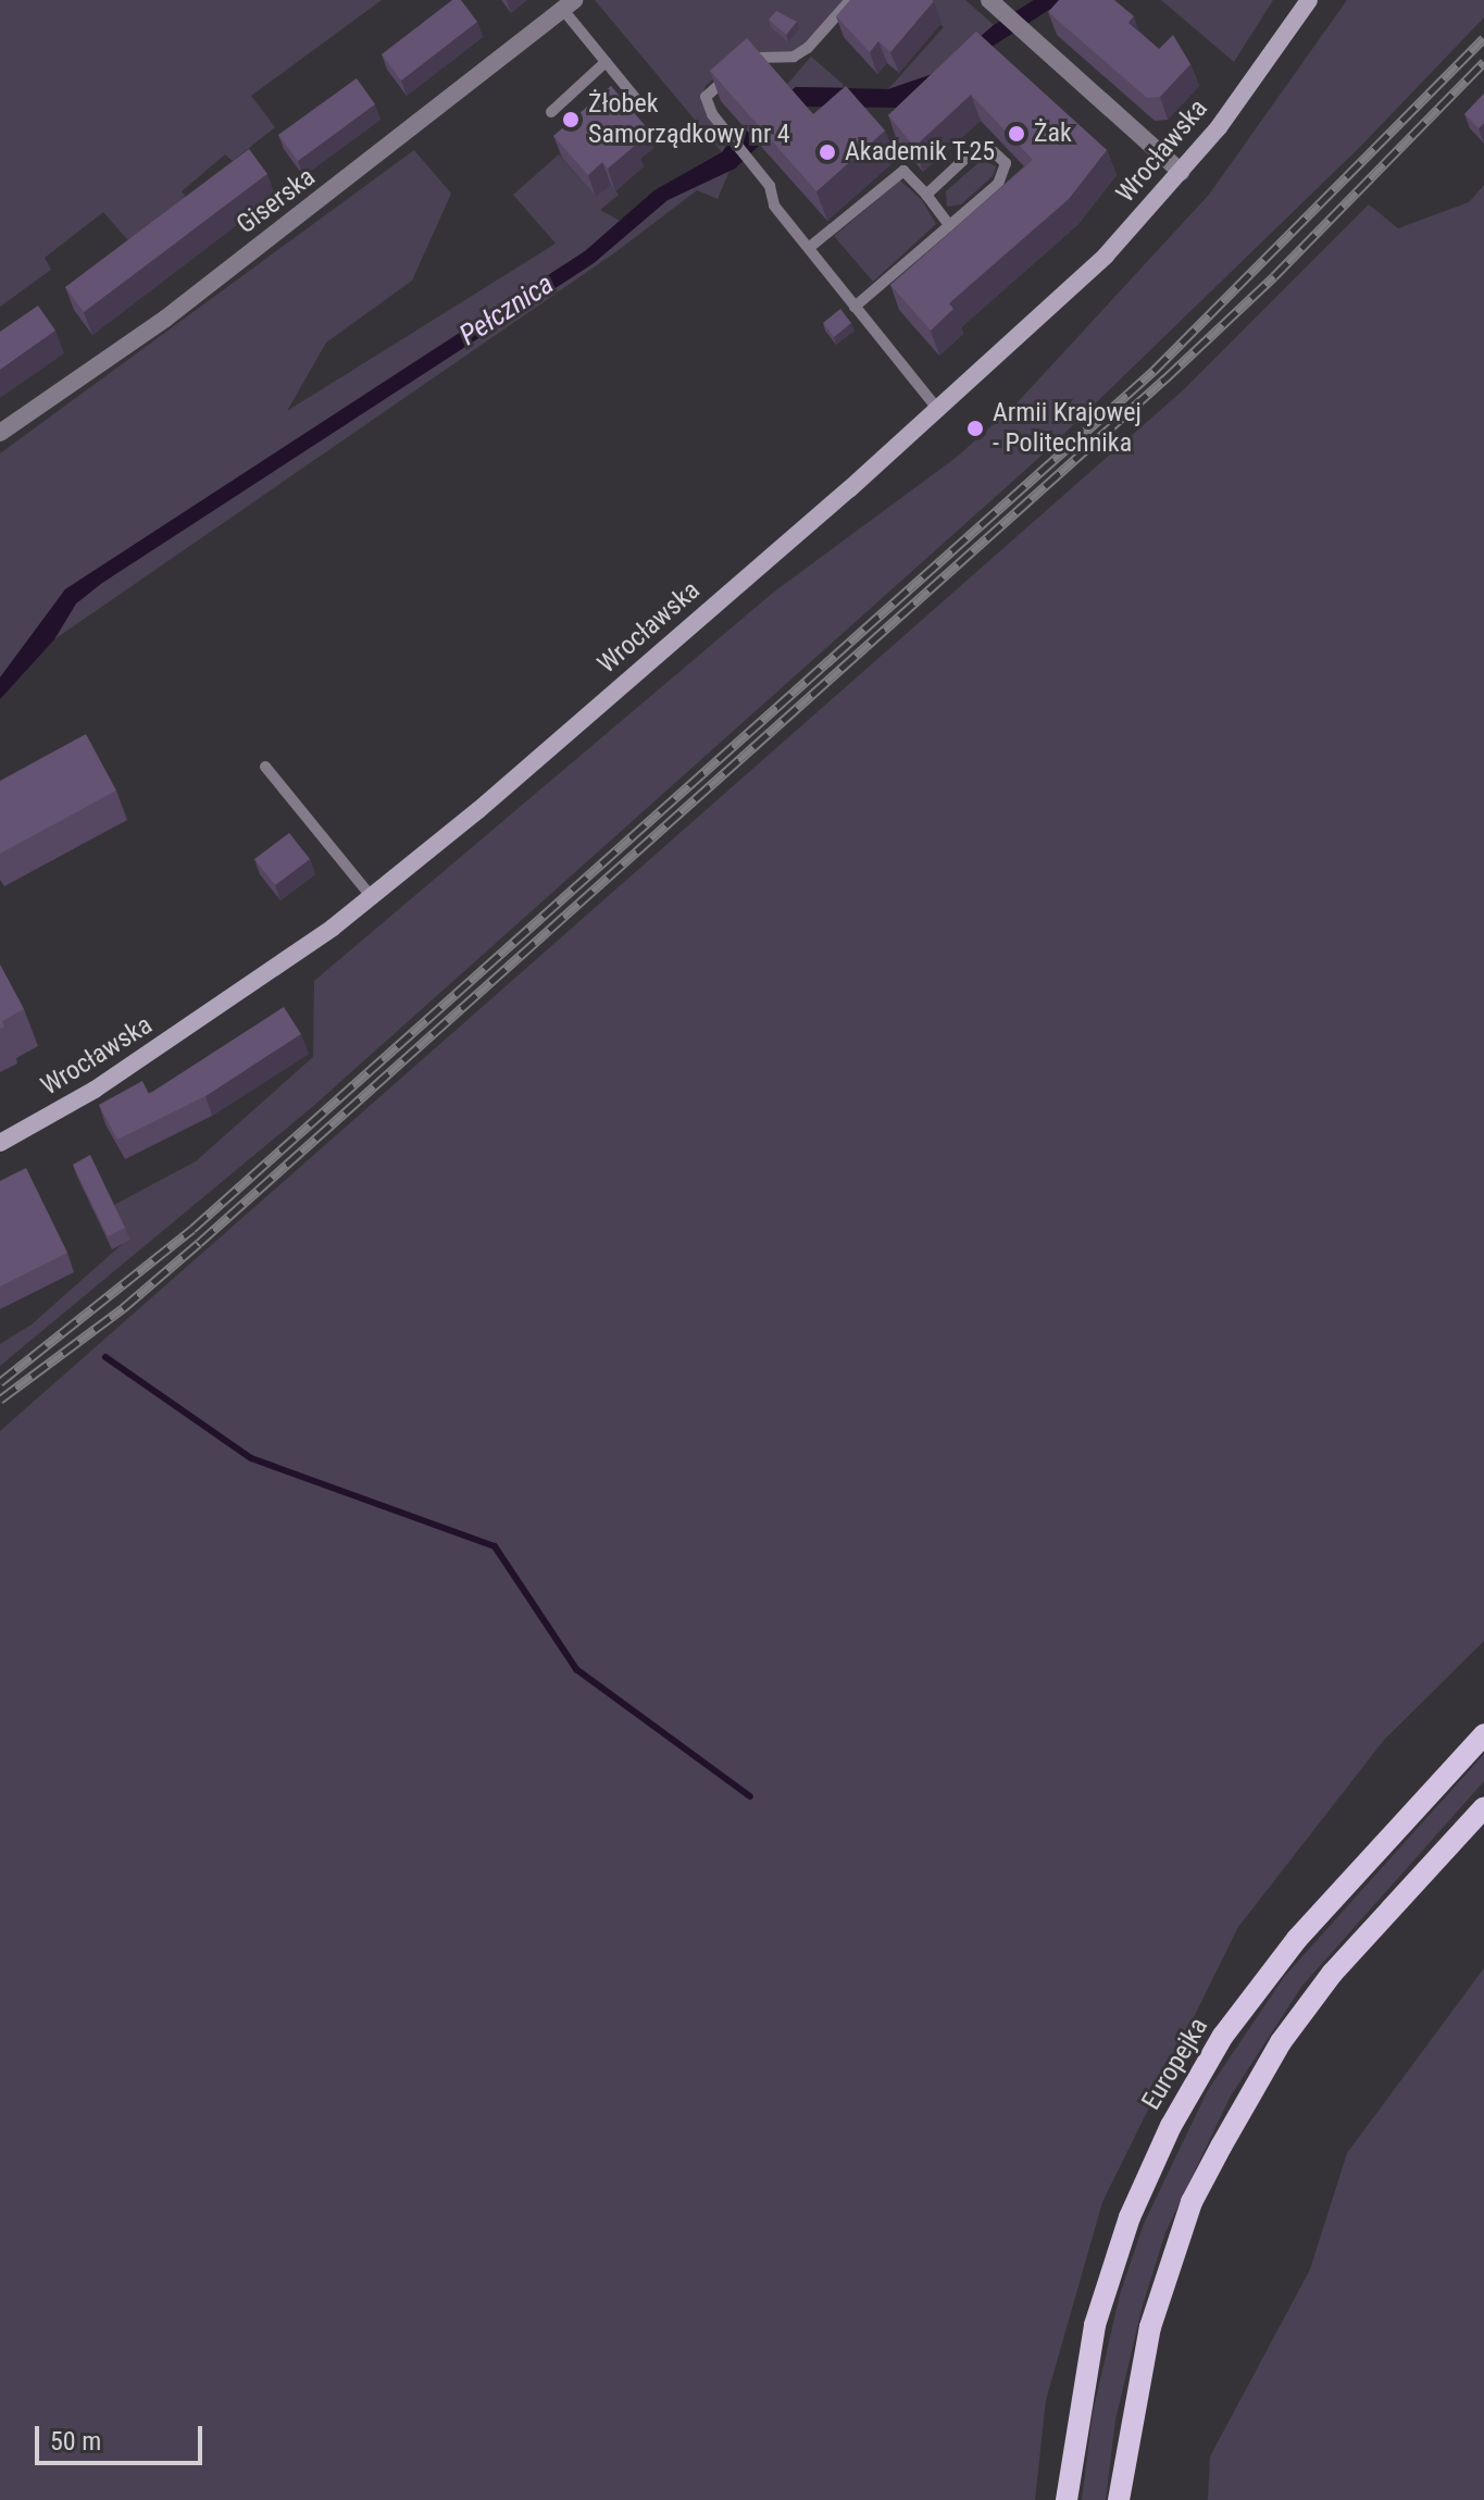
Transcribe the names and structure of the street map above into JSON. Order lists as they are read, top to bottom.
{
  "streets": {
    "main road": ["Wrocławska", "Europejka"],
    "street": ["Giserska"]
  },
  "water": ["Pełcznica"],
  "places": [
    "Żłobek Samorządkowy nr 4",
    "Żak",
    "Akademik T-25",
    "Armii Krajowej - Politechnika"
  ],
  "scale_bar": "50 m"
}
